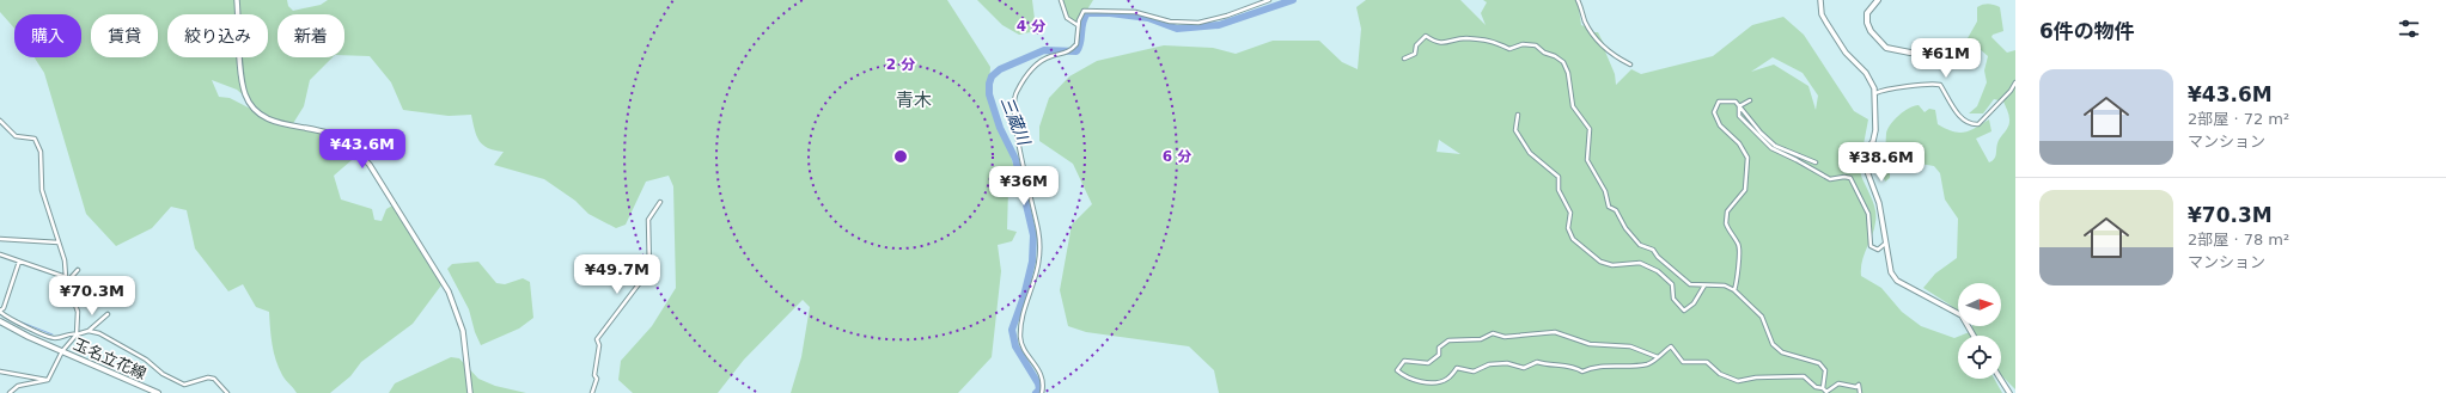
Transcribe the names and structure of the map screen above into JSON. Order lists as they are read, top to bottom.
{
  "streets": {
    "main road": ["玉名立花線"]
  },
  "districts": ["青木"],
  "water": ["三蔵川"],
  "north": "right",
  "page": {
    "heading": "6件の物件",
    "chip": [
      "購入",
      "賃貸",
      "絞り込み",
      "新着"
    ],
    "price": [
      "¥61M",
      "¥43.6M",
      "¥38.6M",
      "¥36M",
      "¥49.7M",
      "¥70.3M"
    ],
    "list": [
      {
        "name": "¥43.6M",
        "note": "2部屋 · 72 m² · マンション"
      },
      {
        "name": "¥70.3M",
        "note": "2部屋 · 78 m² · マンション"
      }
    ]
  },
  "rings": ["4 分", "2 分", "6 分"]
}
